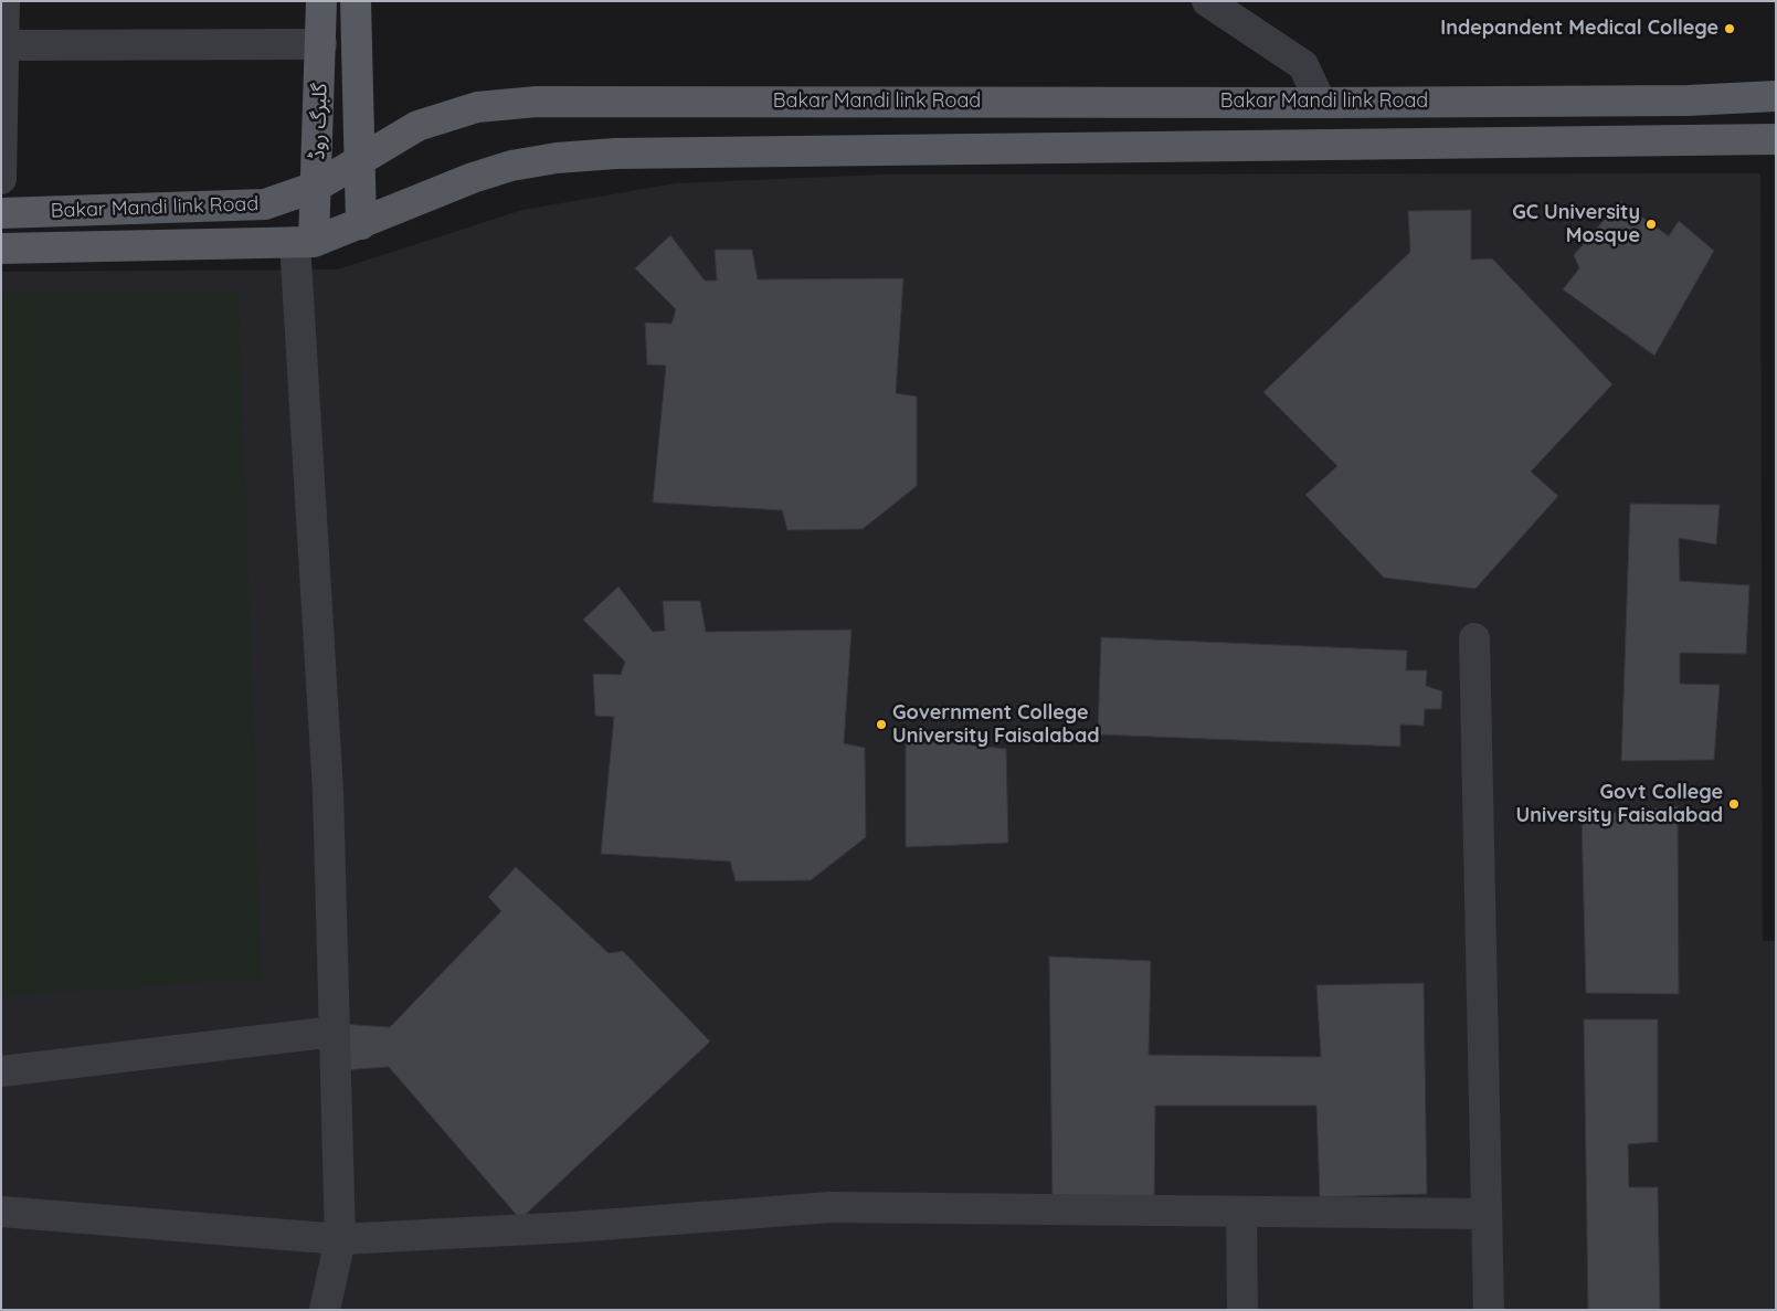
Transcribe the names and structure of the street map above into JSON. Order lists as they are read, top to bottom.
{
  "streets": {
    "main road": ["Bakar Mandi link Road", "گلبرگ روڈ"]
  },
  "crossings": [
    ["Bakar Mandi link Road", "گلبرگ روڈ"]
  ],
  "places": [
    "Indepandent Medical College",
    "GC University Mosque",
    "Government College University Faisalabad",
    "Govt College University Faisalabad"
  ]
}
